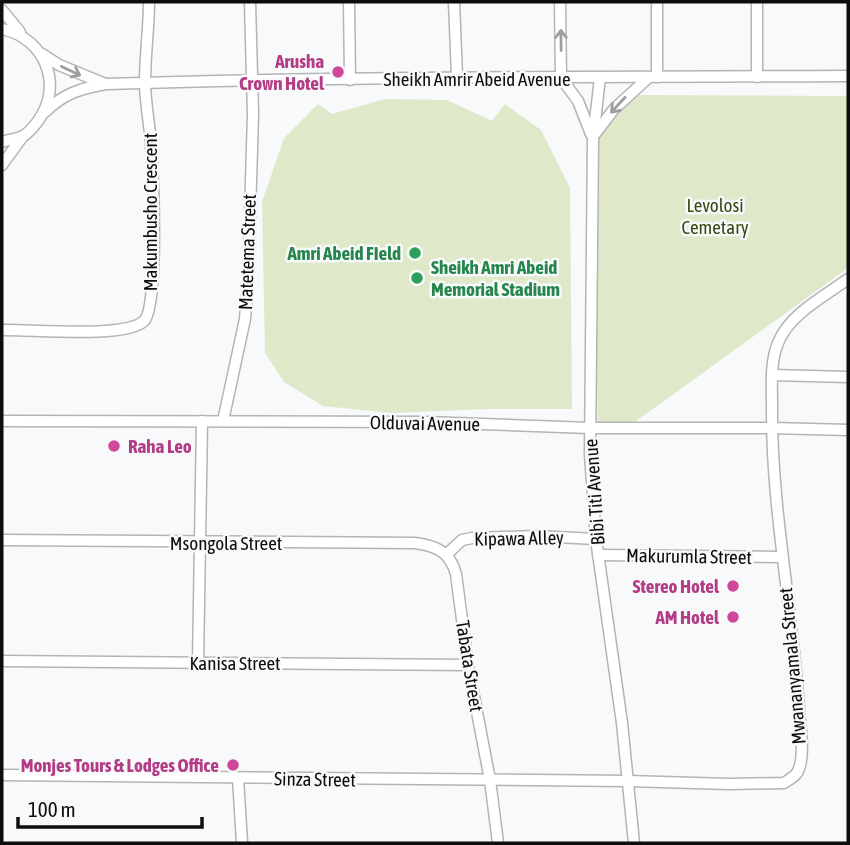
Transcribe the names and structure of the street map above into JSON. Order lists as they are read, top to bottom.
{
  "streets": {
    "street": [
      "Sheikh Amrir Abeid Avenue",
      "Makumbusho Crescent",
      "Matetema Street",
      "Olduvai Avenue",
      "Bibi Titi Avenue",
      "Kipawa Alley",
      "Msongola Street",
      "Makurumla Street",
      "Kanisa Street",
      "Tabata Street",
      "Mwananyamala Street",
      "Sinza Street"
    ]
  },
  "crossings": [
    ["Sheikh Amrir Abeid Avenue", "Makumbusho Crescent"],
    ["Sheikh Amrir Abeid Avenue", "Matetema Street"],
    ["Sheikh Amrir Abeid Avenue", "Bibi Titi Avenue"],
    ["Matetema Street", "Olduvai Avenue"],
    ["Olduvai Avenue", "Bibi Titi Avenue"],
    ["Olduvai Avenue", "Mwananyamala Street"],
    ["Bibi Titi Avenue", "Kipawa Alley"],
    ["Bibi Titi Avenue", "Makurumla Street"],
    ["Bibi Titi Avenue", "Mwananyamala Street"],
    ["Bibi Titi Avenue", "Sinza Street"],
    ["Kipawa Alley", "Msongola Street"],
    ["Kipawa Alley", "Tabata Street"],
    ["Msongola Street", "Tabata Street"],
    ["Makurumla Street", "Mwananyamala Street"],
    ["Kanisa Street", "Tabata Street"],
    ["Tabata Street", "Sinza Street"],
    ["Mwananyamala Street", "Sinza Street"]
  ],
  "parks": ["Levolosi Cemetary"],
  "places": [
    "Arusha Crown Hotel",
    "Amri Abeid FIeld",
    "Sheikh Amri Abeid Memorial Stadium",
    "Raha Leo",
    "Stereo Hotel",
    "AM Hotel",
    "Monjes Tours & Lodges Office"
  ],
  "scale_bar": "100 m"
}
